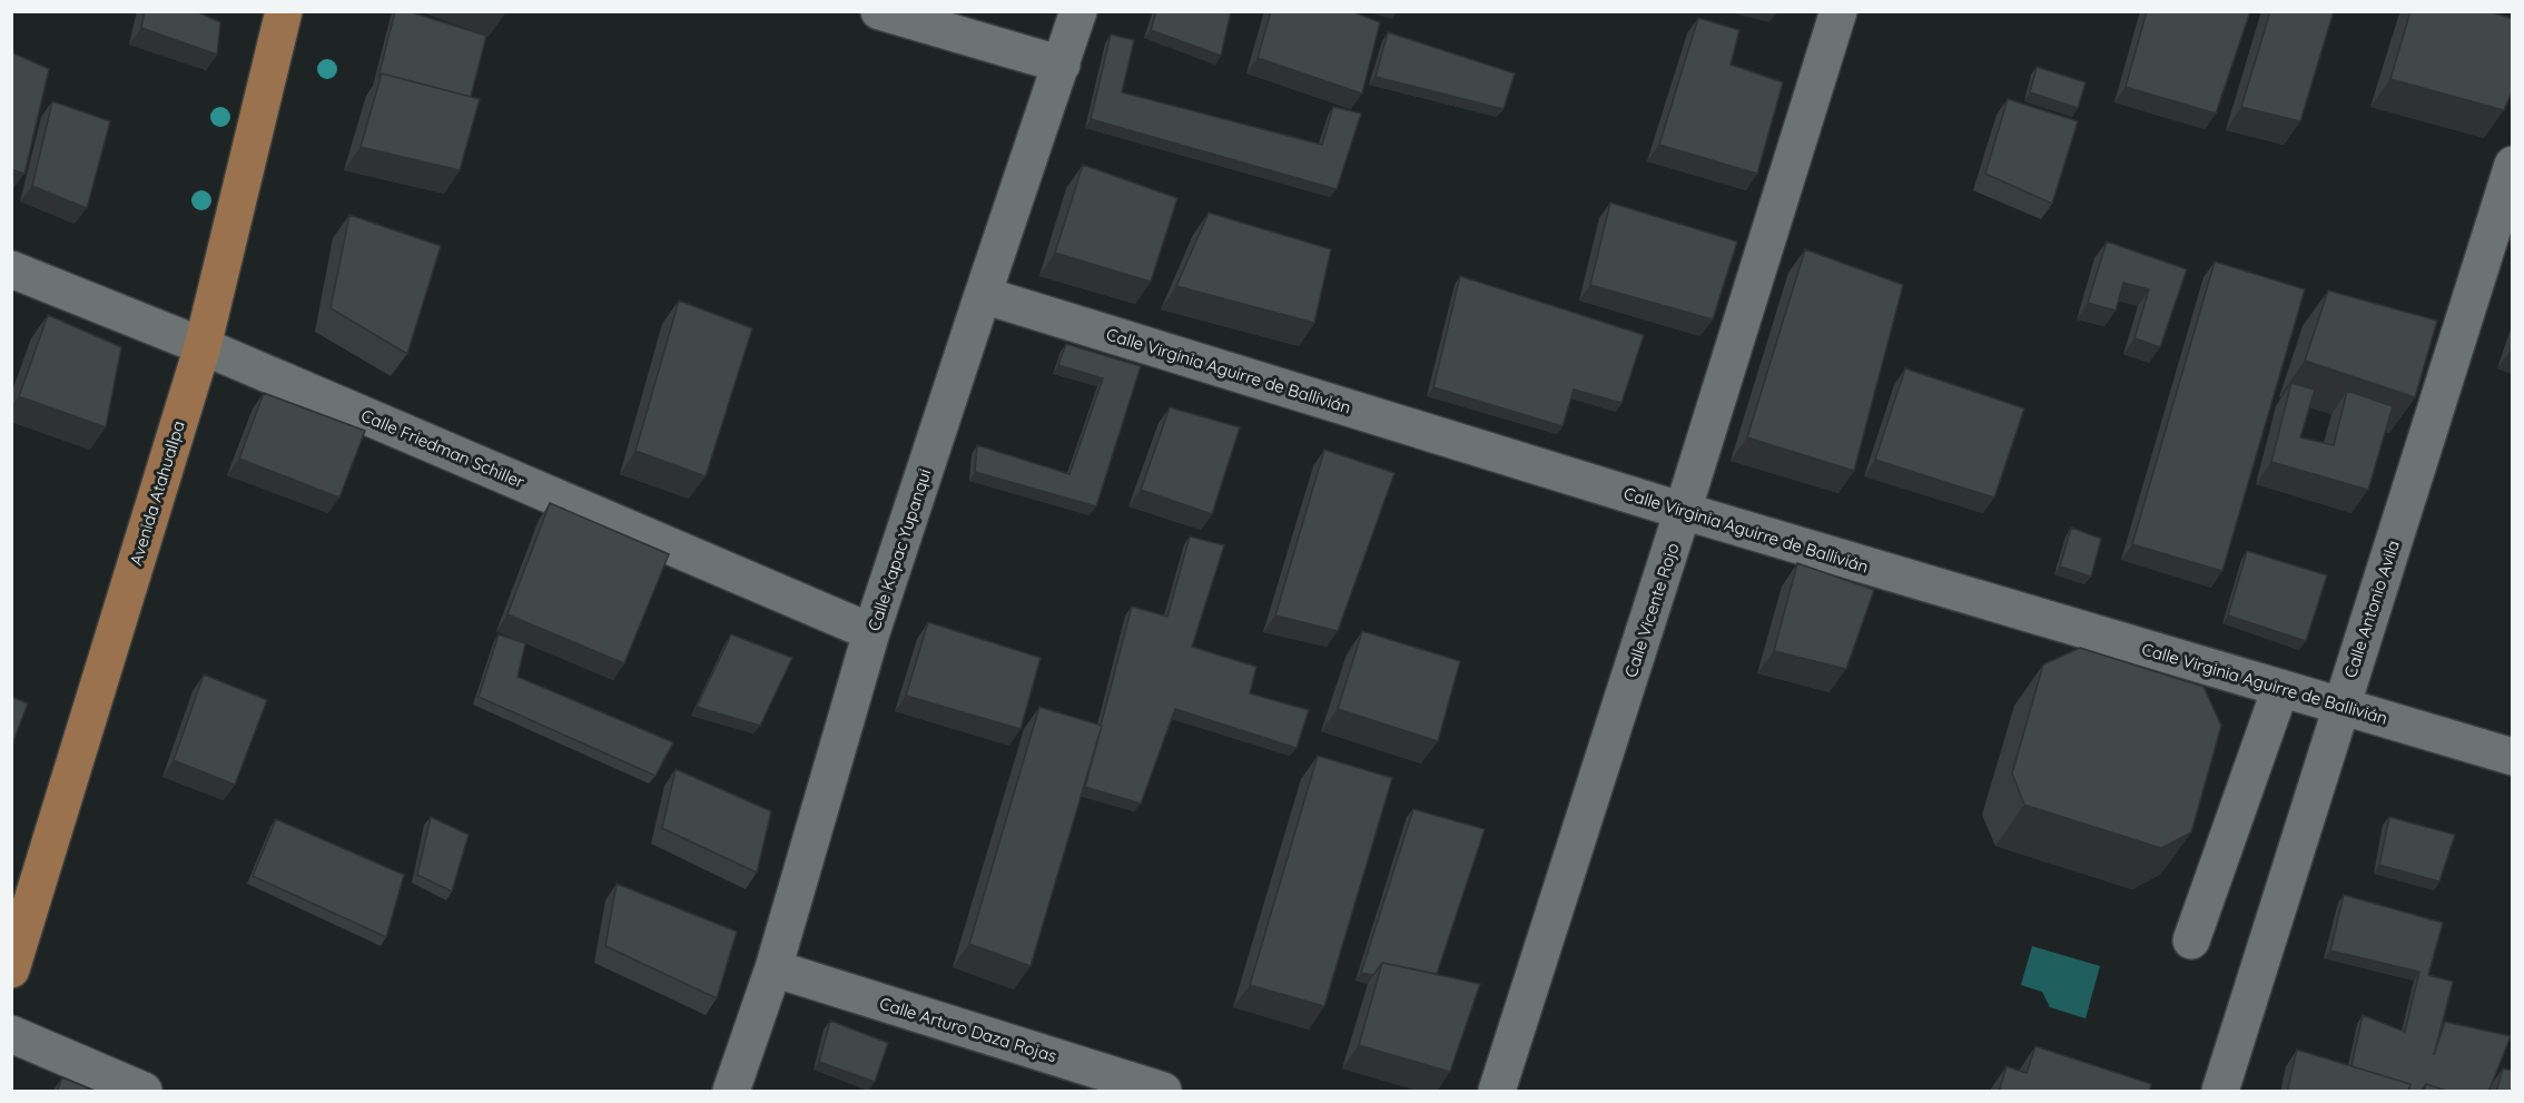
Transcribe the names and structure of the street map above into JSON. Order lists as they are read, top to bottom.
{
  "streets": {
    "main road": ["Avenida Atahuallpa"],
    "street": [
      "Calle Virginia Aguirre de Ballivián",
      "Calle Friedman Schiller",
      "Calle Kapac Yupanqui",
      "Calle Antonio Avila",
      "Calle Vicente Rojo",
      "Calle Arturo Daza Rojas"
    ]
  },
  "crossings": [
    ["Calle Virginia Aguirre de Ballivián", "Calle Kapac Yupanqui"],
    ["Calle Virginia Aguirre de Ballivián", "Calle Antonio Avila"],
    ["Calle Virginia Aguirre de Ballivián", "Calle Vicente Rojo"],
    ["Calle Friedman Schiller", "Avenida Atahuallpa"],
    ["Calle Friedman Schiller", "Calle Kapac Yupanqui"],
    ["Calle Kapac Yupanqui", "Calle Arturo Daza Rojas"]
  ]
}
